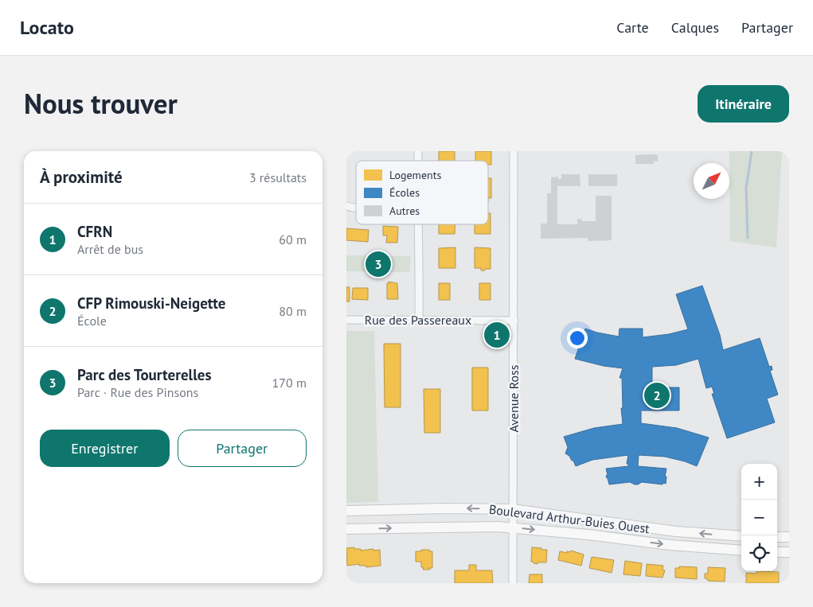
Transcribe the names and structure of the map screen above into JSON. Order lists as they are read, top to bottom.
{
  "streets": {
    "street": ["Rue des Passereaux", "Avenue Ross", "Boulevard Arthur-Buies Ouest"]
  },
  "crossings": [
    ["Rue des Passereaux", "Avenue Ross"],
    ["Avenue Ross", "Boulevard Arthur-Buies Ouest"]
  ],
  "legend": ["Logements", "Écoles", "Autres"],
  "north": "top right",
  "page": {
    "header": "Locato",
    "nav": ["Carte", "Calques", "Partager"],
    "title": "Nous trouver",
    "buttons": [
      "Itinéraire",
      ["Enregistrer", "Partager"]
    ],
    "heading": ["À proximité", "3 résultats"],
    "list": [
      {
        "mark": "1",
        "name": "CFRN",
        "note": "Arrêt de bus",
        "value": "60 m"
      },
      {
        "mark": "2",
        "name": "CFP Rimouski-Neigette",
        "note": "École",
        "value": "80 m"
      },
      {
        "mark": "3",
        "name": "Parc des Tourterelles",
        "note": "Parc · Rue des Pinsons",
        "value": "170 m"
      }
    ],
    "pins": ["3", "1", "2"],
    "map_buttons": ["+", "−"]
  }
}
